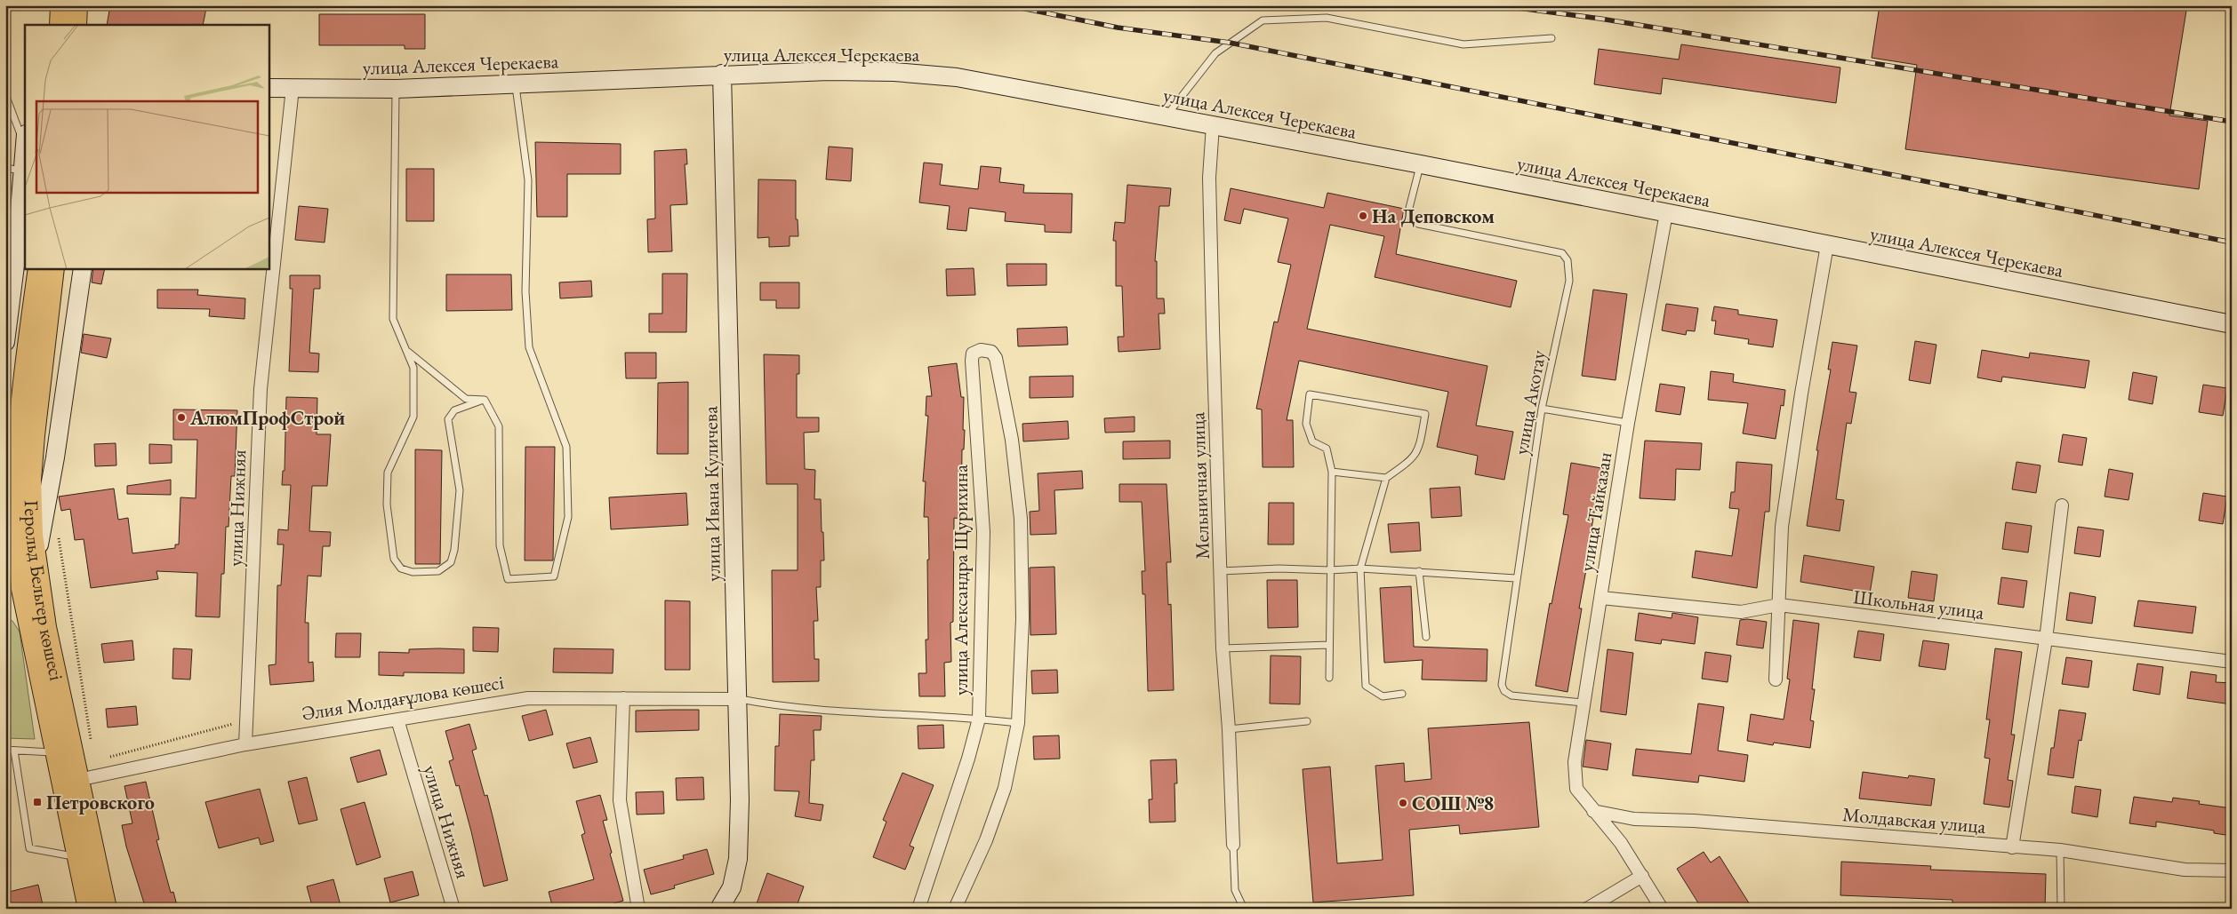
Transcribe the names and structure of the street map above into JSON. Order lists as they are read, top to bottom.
{
  "streets": {
    "main road": ["Герольд Бельгер көшесі"],
    "street": [
      "улица Алексея Черекаева",
      "Мельничная улица",
      "улица Ивана Куличева",
      "улица Нижняя",
      "улица Тайказан",
      "улица Александра Щурихина",
      "Школьная улица",
      "Әлия Молдағұлова көшесі",
      "Молдавская улица"
    ],
    "lane": ["улица Акотау"]
  },
  "crossings": [
    ["улица Алексея Черекаева", "улица Акотау"],
    ["улица Алексея Черекаева", "Мельничная улица"],
    ["улица Алексея Черекаева", "улица Ивана Куличева"],
    ["улица Алексея Черекаева", "улица Нижняя"],
    ["улица Алексея Черекаева", "улица Тайказан"],
    ["улица Акотау", "улица Тайказан"],
    ["улица Ивана Куличева", "Әлия Молдағұлова көшесі"],
    ["улица Нижняя", "Әлия Молдағұлова көшесі"],
    ["улица Тайказан", "Школьная улица"],
    ["улица Тайказан", "Молдавская улица"],
    ["Герольд Бельгер көшесі", "Әлия Молдағұлова көшесі"]
  ],
  "places": {
    "other": ["На Деповском", "АлюмПрофСтрой", "СОШ №8"],
    "transit": ["Петровского"]
  }
}
